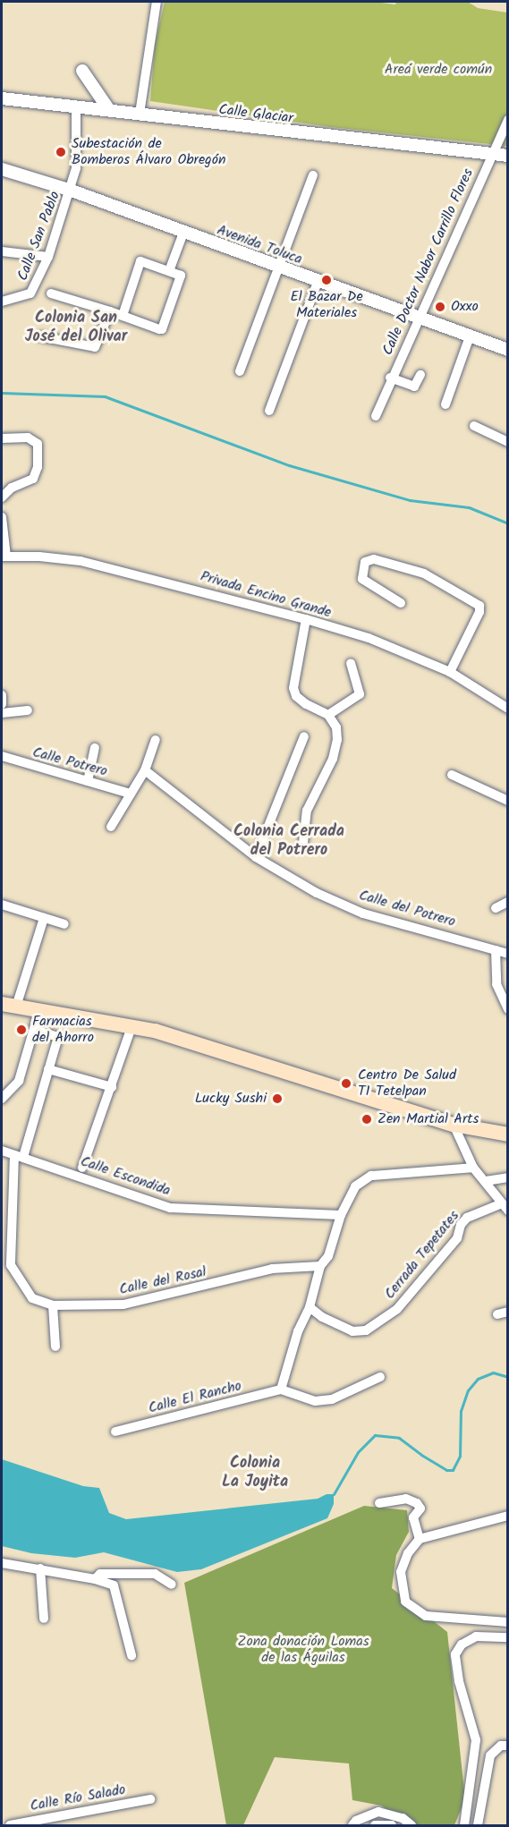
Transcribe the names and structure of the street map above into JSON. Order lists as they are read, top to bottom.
{
  "streets": {
    "street": [
      "Calle Glaciar",
      "Calle San Pablo",
      "Avenida Toluca",
      "Calle Doctor Nabor Carrillo Flores",
      "Privada Encino Grande",
      "Calle Potrero",
      "Calle del Potrero",
      "Calle Escondida",
      "Cerrada Tepetates",
      "Calle del Rosal",
      "Calle El Rancho",
      "Calle Río Salado"
    ]
  },
  "crossings": [
    ["Calle Glaciar", "Calle San Pablo"],
    ["Calle Glaciar", "Calle Doctor Nabor Carrillo Flores"],
    ["Calle San Pablo", "Avenida Toluca"],
    ["Avenida Toluca", "Calle Doctor Nabor Carrillo Flores"],
    ["Calle Escondida", "Calle del Rosal"]
  ],
  "districts": ["Colonia San José del Olivar", "Colonia Cerrada del Potrero", "Colonia La Joyita"],
  "parks": ["Areá verde común", "Zona donación Lomas de las Águilas"],
  "places": [
    "Subestación de Bomberos Álvaro Obregón",
    "El Bazar De Materiales",
    "Oxxo",
    "Farmacias del Ahorro",
    "Centro De Salud T1 Tetelpan",
    "Lucky Sushi",
    "Zen Martial Arts"
  ]
}
